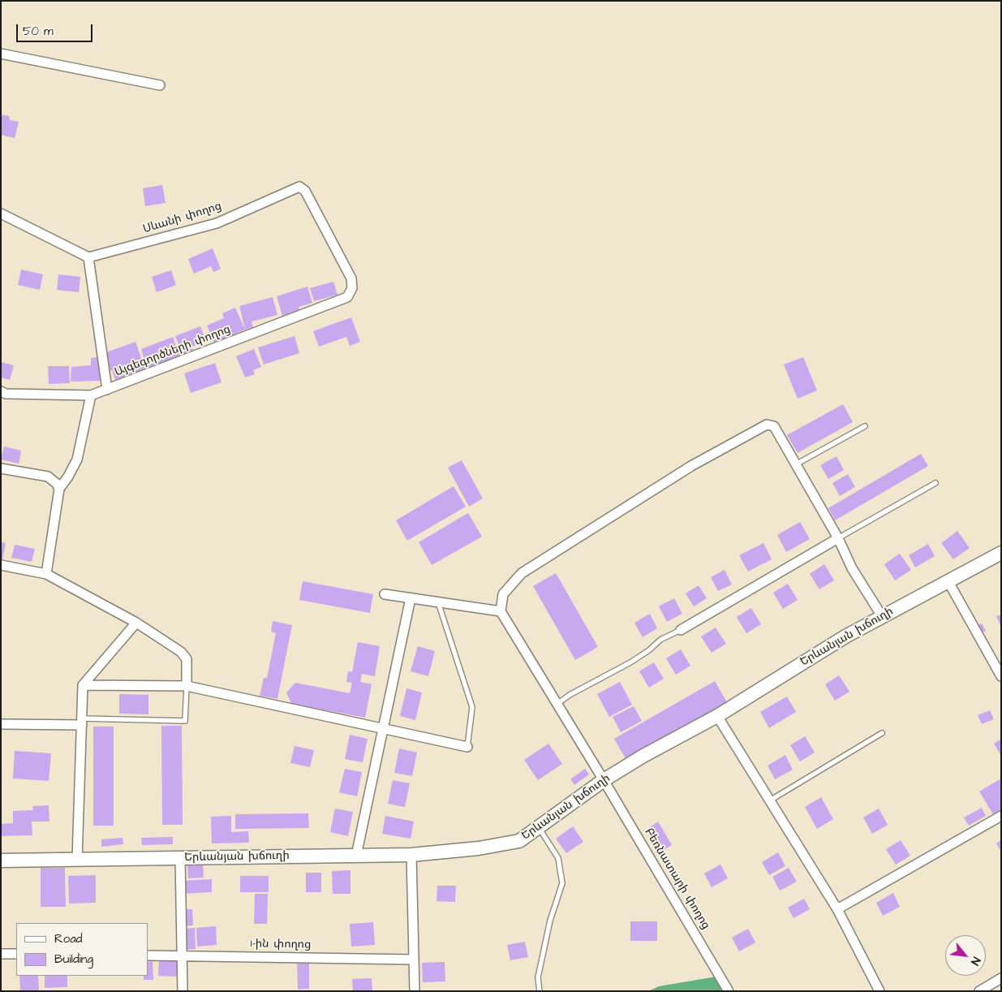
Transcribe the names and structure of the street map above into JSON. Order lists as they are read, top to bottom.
{
  "streets": {
    "main road": ["Երևանյան խճուղի"],
    "street": [
      "Սևանի փողոց",
      "Այգեգործների փողոց",
      "Բեռնատարի փողոց",
      "1-ին փողոց"
    ]
  },
  "crossings": [
    ["Սևանի փողոց", "Այգեգործների փողոց"],
    ["Երևանյան խճուղի", "Բեռնատարի փողոց"]
  ],
  "legend": ["Road", "Building"],
  "scale_bar": "50 m",
  "north": "bottom right"
}
